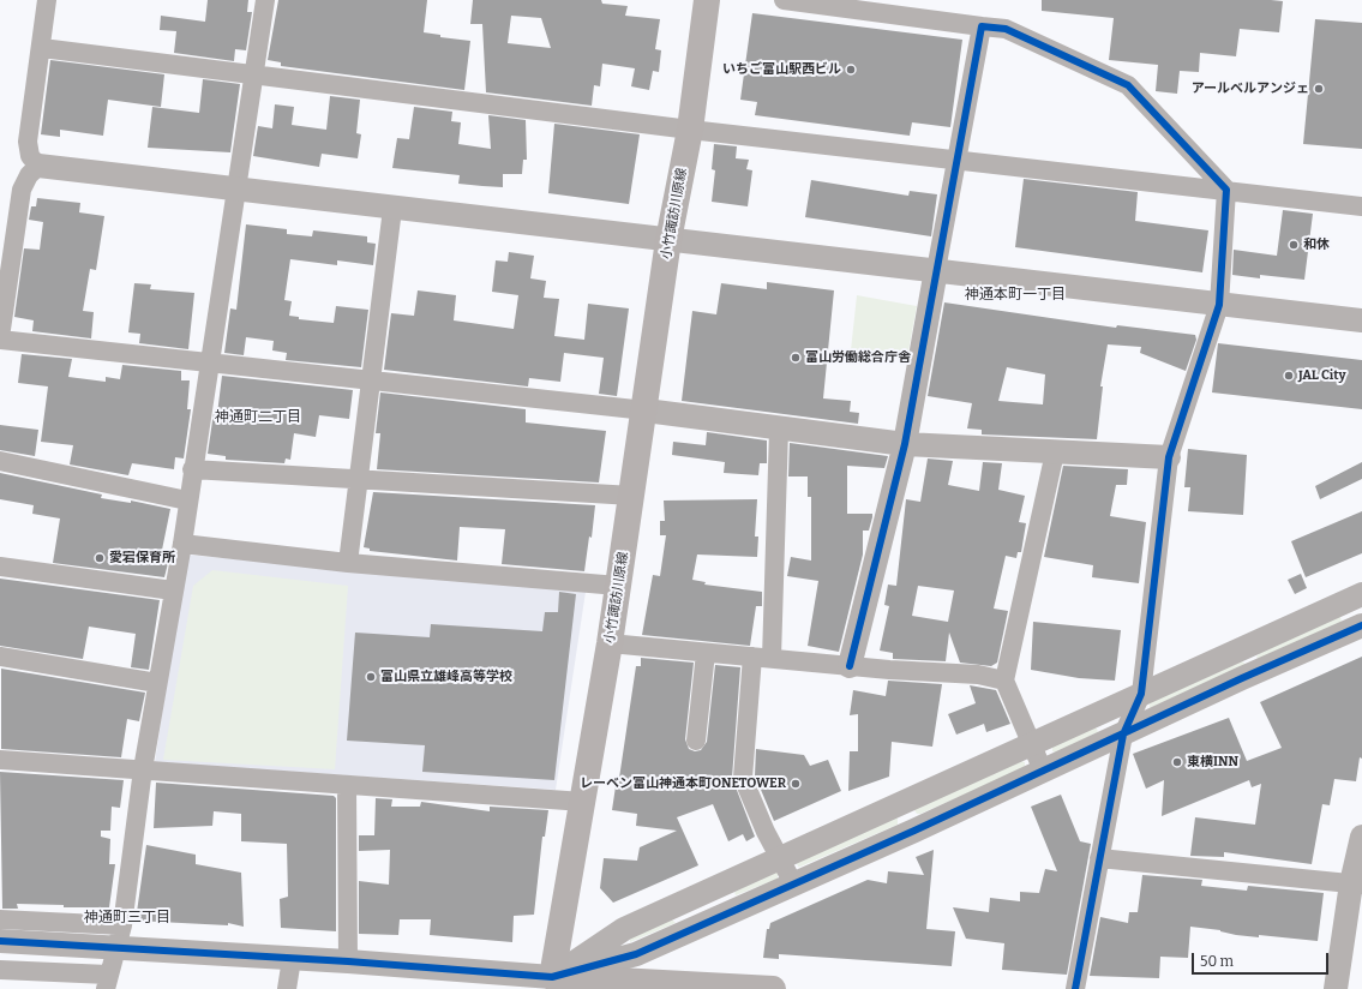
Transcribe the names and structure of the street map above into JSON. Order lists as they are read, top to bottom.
{
  "streets": {
    "main road": ["小竹諏訪川原線"]
  },
  "districts": ["神通本町一丁目", "神通町二丁目", "神通町三丁目"],
  "places": [
    "いちご富山駅西ビル",
    "アールベルアンジェ",
    "和休",
    "富山労働総合庁舎",
    "JAL City",
    "愛宕保育所",
    "富山県立雄峰高等学校",
    "東横INN",
    "レーベン富山神通本町ONETOWER"
  ],
  "scale_bar": "50 m"
}
